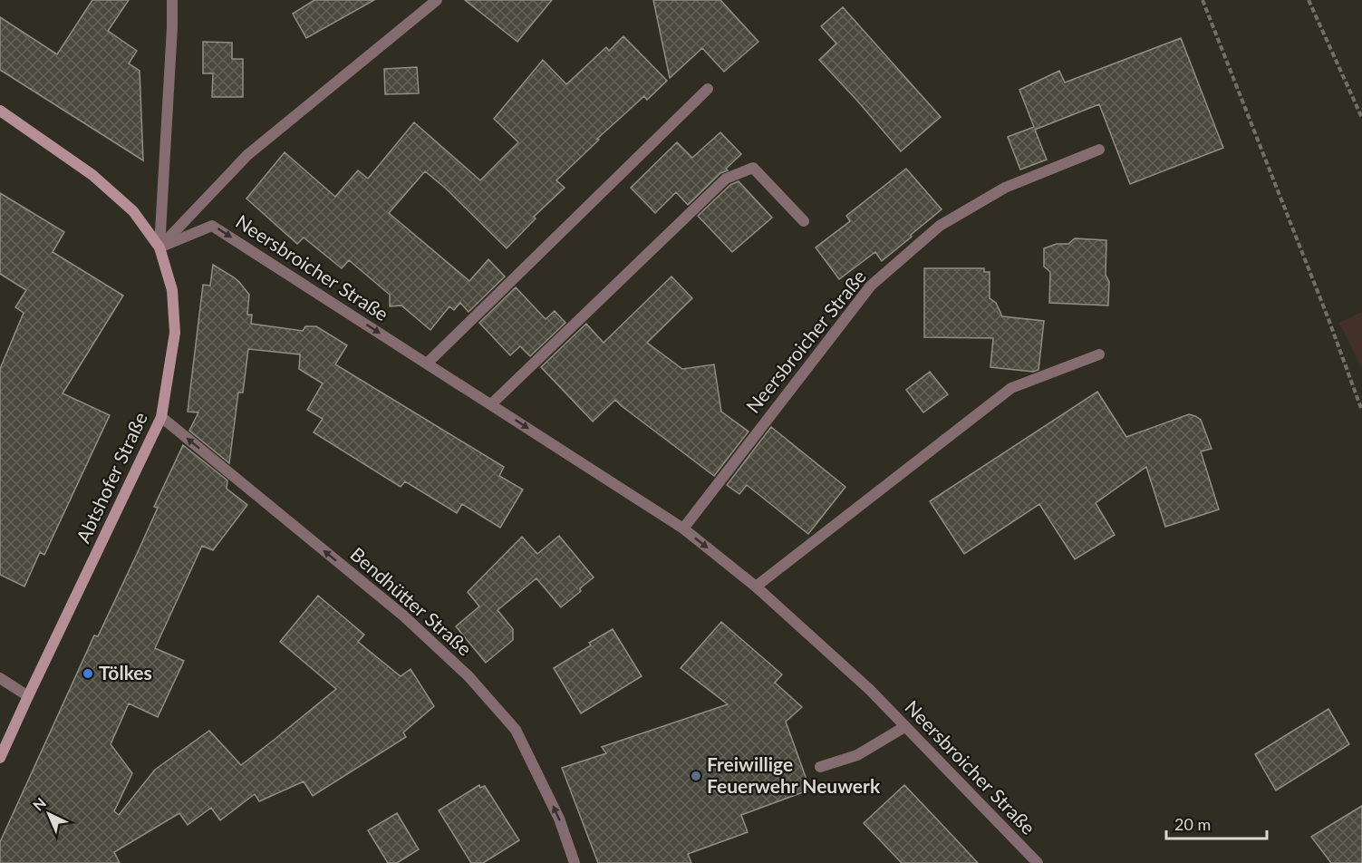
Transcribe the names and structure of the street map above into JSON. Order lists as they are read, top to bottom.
{
  "streets": {
    "street": ["Neersbroicher Straße", "Abtshofer Straße", "Bendhütter Straße"]
  },
  "crossings": [
    ["Neersbroicher Straße", "Abtshofer Straße"],
    ["Abtshofer Straße", "Bendhütter Straße"]
  ],
  "one_way": ["Neersbroicher Straße", "Bendhütter Straße"],
  "places": ["Tölkes", "Freiwillige Feuerwehr Neuwerk"],
  "scale_bar": "20 m",
  "north": "top left"
}
